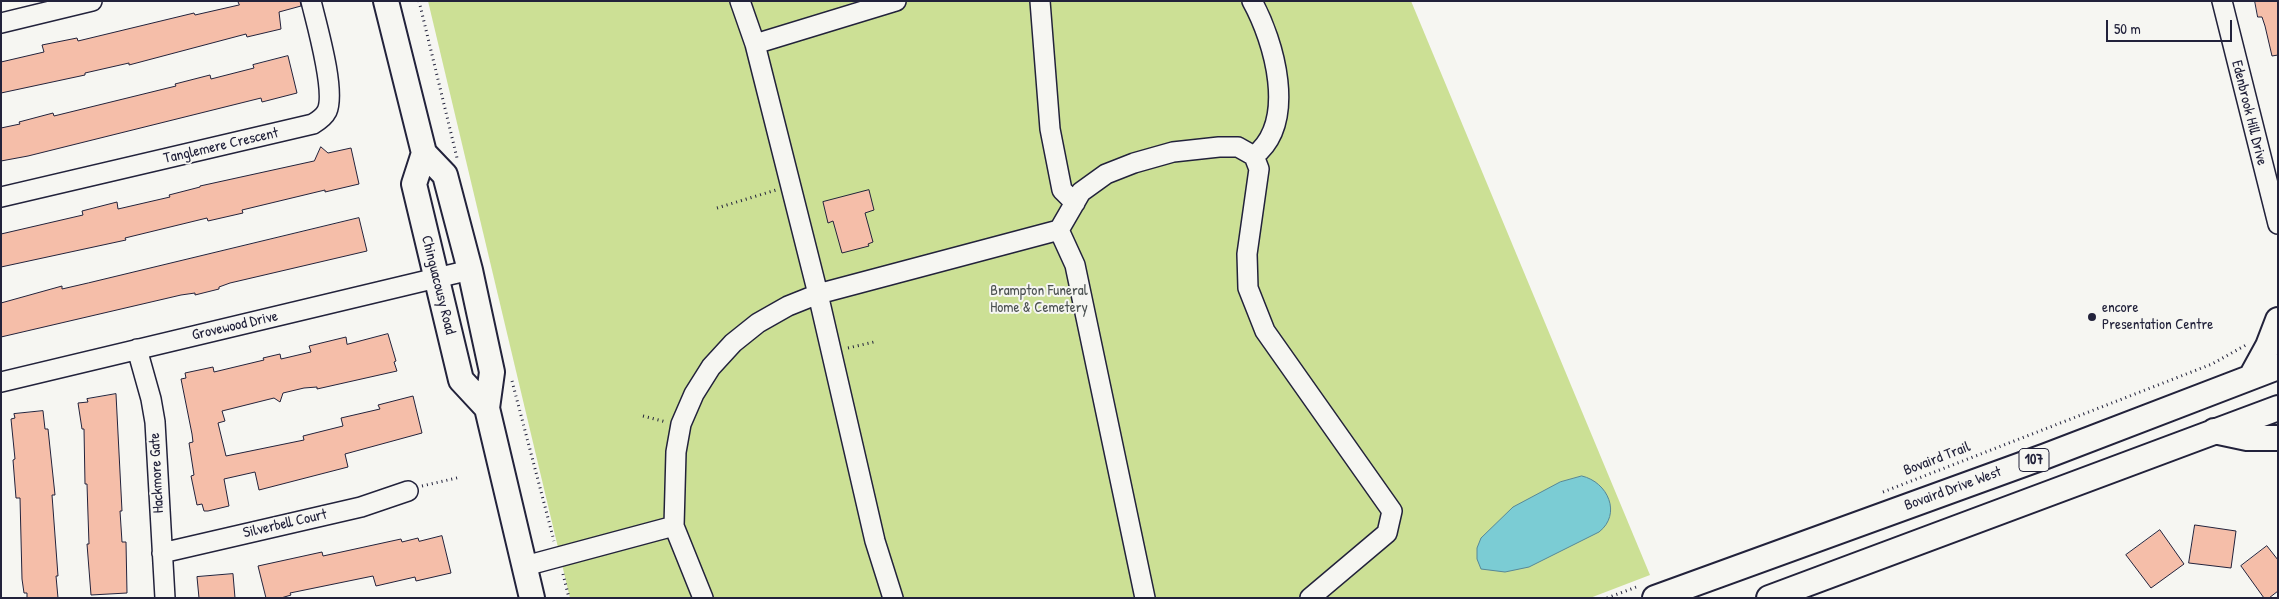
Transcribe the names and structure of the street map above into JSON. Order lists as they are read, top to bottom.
{
  "streets": {
    "main road": ["Chinguacousy Road", "107", "Bovaird Drive West"],
    "street": [
      "Edenbrook Hill Drive",
      "Tanglemere Crescent",
      "Grovewood Drive",
      "Hackmore Gate",
      "Silverbell Court"
    ],
    "path": ["Bovaird Trail"]
  },
  "crossings": [
    ["Chinguacousy Road", "Grovewood Drive"],
    ["Grovewood Drive", "Hackmore Gate"],
    ["Hackmore Gate", "Silverbell Court"]
  ],
  "parks": ["Brampton Funeral Home & Cemetery"],
  "places": ["encore Presentation Centre"],
  "scale_bar": "50 m"
}
